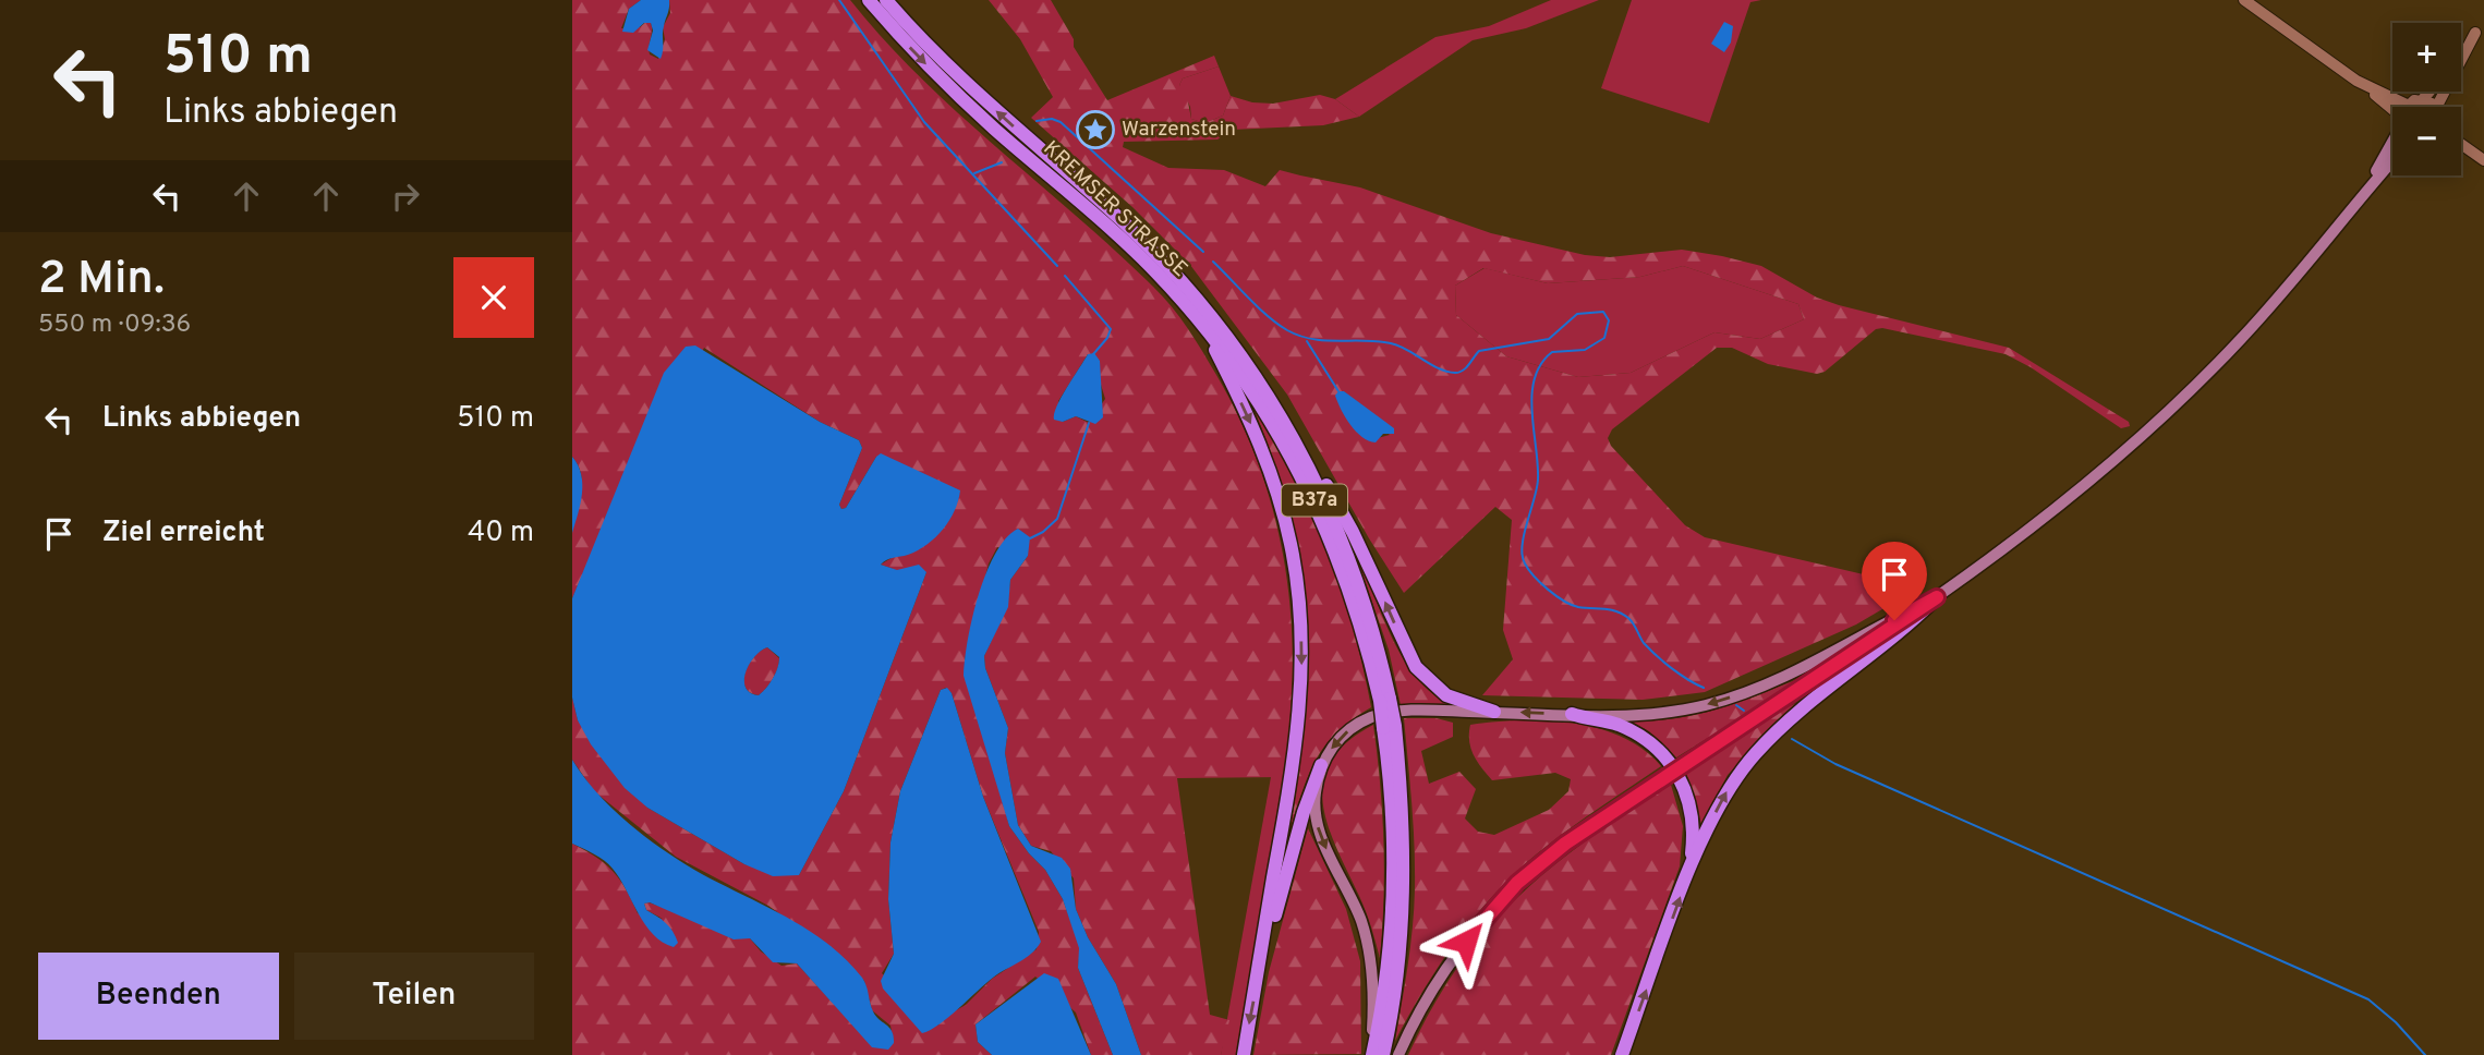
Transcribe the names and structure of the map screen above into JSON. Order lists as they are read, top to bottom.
{
  "streets": {
    "highway": ["KREMSER STRASSE", "B37a"]
  },
  "places": {
    "place": ["Warzenstein"]
  },
  "page": {
    "turn": ["510 m", "Links abbiegen"],
    "map_buttons": ["+", "−"],
    "heading": ["2 Min.", "550 m · 09:36"],
    "list": [
      {
        "name": "Links abbiegen",
        "value": "510 m"
      },
      {
        "name": "Ziel erreicht",
        "value": "40 m"
      }
    ],
    "buttons": ["Beenden", "Teilen"]
  }
}
